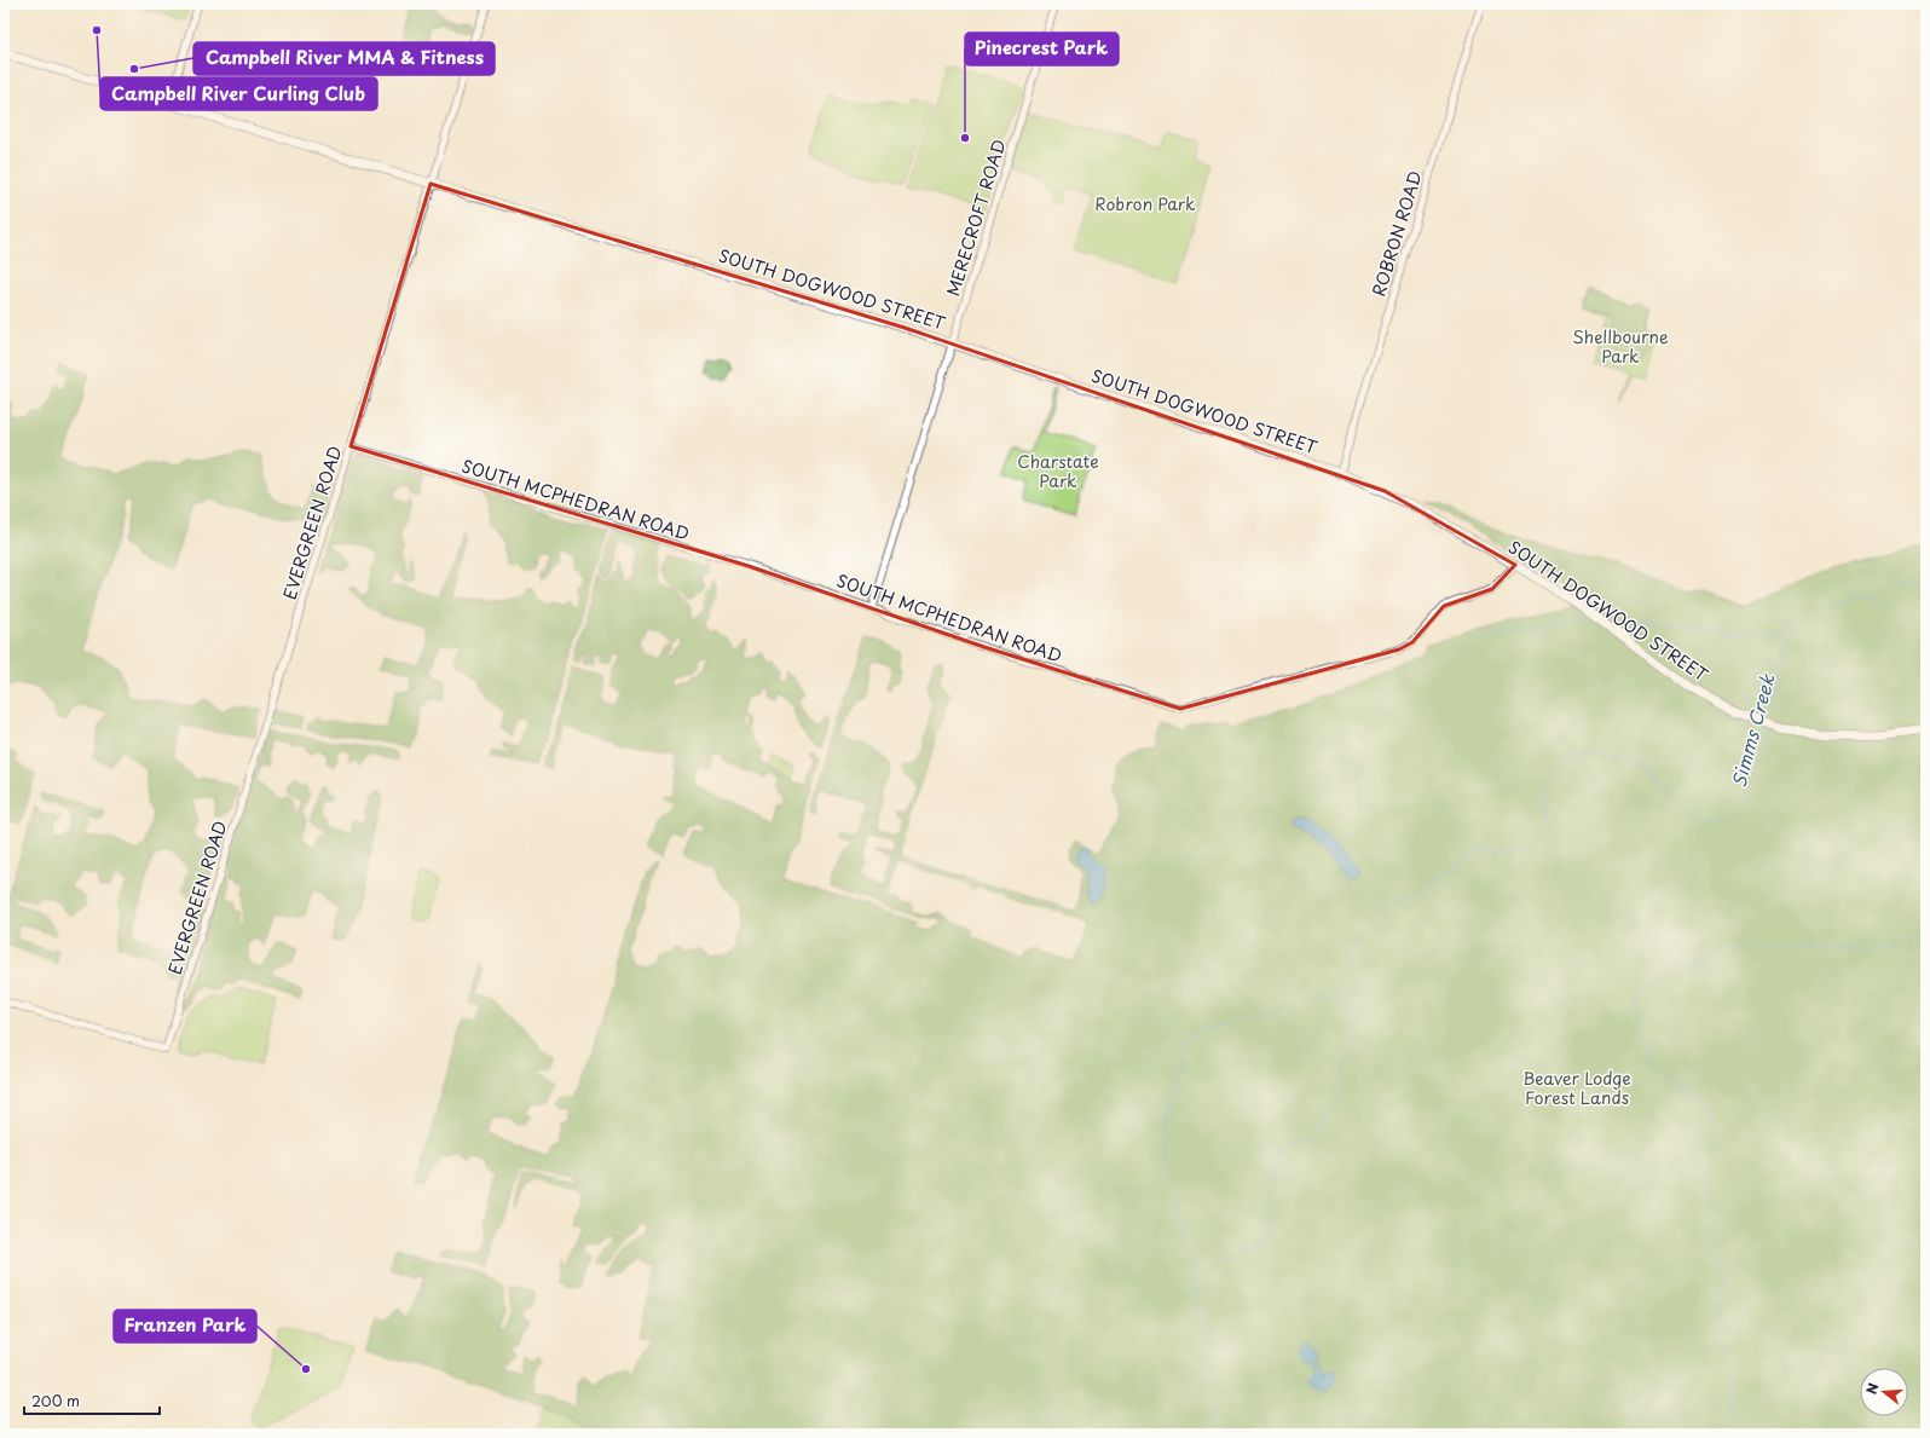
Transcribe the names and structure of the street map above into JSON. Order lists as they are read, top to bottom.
{
  "streets": {
    "main road": ["SOUTH DOGWOOD STREET"],
    "street": [
      "MERECROFT ROAD",
      "ROBRON ROAD",
      "SOUTH MCPHEDRAN ROAD",
      "EVERGREEN ROAD"
    ]
  },
  "crossings": [
    ["MERECROFT ROAD", "SOUTH DOGWOOD STREET"],
    ["MERECROFT ROAD", "SOUTH MCPHEDRAN ROAD"],
    ["ROBRON ROAD", "SOUTH DOGWOOD STREET"],
    ["SOUTH DOGWOOD STREET", "SOUTH MCPHEDRAN ROAD"],
    ["SOUTH DOGWOOD STREET", "EVERGREEN ROAD"],
    ["SOUTH MCPHEDRAN ROAD", "EVERGREEN ROAD"]
  ],
  "water": ["Simms Creek"],
  "parks": [
    "Robron Park",
    "Shellbourne Park",
    "Charstate Park",
    "Beaver Lodge Forest Lands"
  ],
  "places": [
    "Campbell River Curling Club",
    "Campbell River MMA & Fitness",
    "Pinecrest Park",
    "Franzen Park"
  ],
  "scale_bar": "200 m",
  "north": "left"
}
